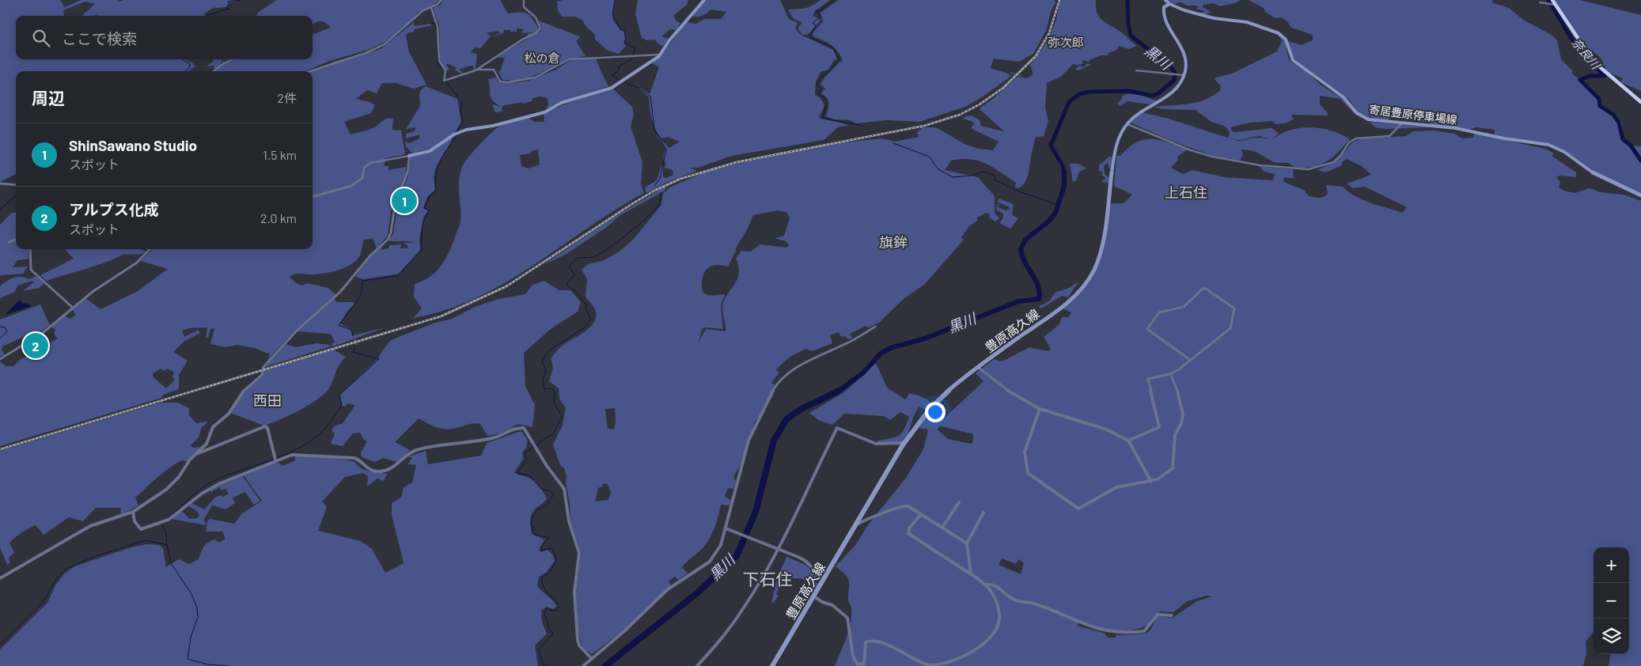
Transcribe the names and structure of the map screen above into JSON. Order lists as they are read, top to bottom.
{
  "streets": {
    "main road": ["寄居豊原停車場線", "豊原高久線"]
  },
  "districts": [
    "弥次郎",
    "松の倉",
    "上石住",
    "旗鉾",
    "西田",
    "下石住"
  ],
  "water": ["奈良川", "黒川"],
  "page": {
    "search": "ここで検索",
    "heading": ["周辺", "2件"],
    "list": [
      {
        "mark": "1",
        "name": "ShinSawano Studio",
        "note": "スポット",
        "value": "1.5 km"
      },
      {
        "mark": "2",
        "name": "アルプス化成",
        "note": "スポット",
        "value": "2.0 km"
      }
    ],
    "pins": ["1", "2"],
    "map_buttons": ["+", "−"]
  }
}
